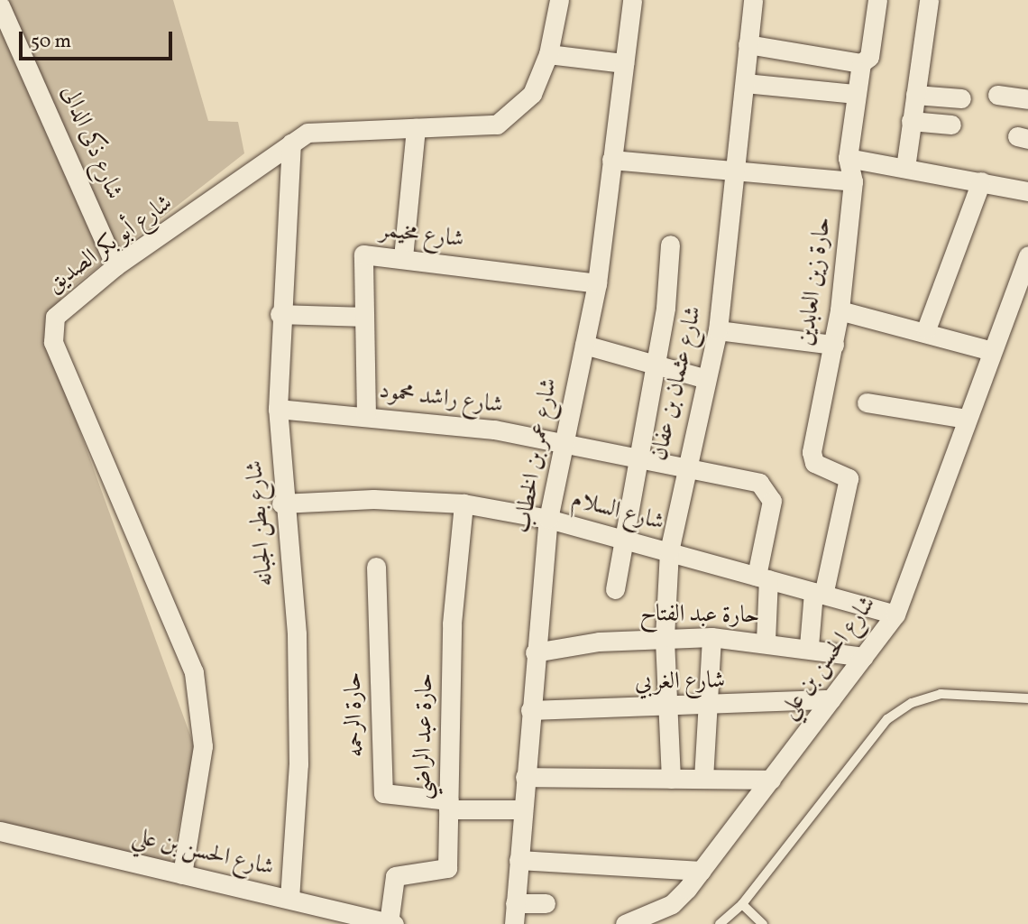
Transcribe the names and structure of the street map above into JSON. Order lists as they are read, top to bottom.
{
  "streets": {
    "street": [
      "شارع ذكى الدالى",
      "شارع مخيمر",
      "شارع أبو بكر الصديق",
      "حارة زين العابدين",
      "شارع عثمان بن عفان",
      "شارع راشد محمود",
      "شارع عمر بن الخطاب",
      "شارع السلام",
      "شارع بطن الجبانه",
      "حارة عبد الفتاح",
      "شارع الحسن بن علي",
      "شارع الغربي",
      "حارة الرحمه",
      "حارة عبد الراضي"
    ]
  },
  "crossings": [
    ["شارع ذكى الدالى", "شارع أبو بكر الصديق"],
    ["شارع مخيمر", "شارع راشد محمود"],
    ["شارع مخيمر", "شارع عمر بن الخطاب"],
    ["شارع أبو بكر الصديق", "شارع بطن الجبانه"],
    ["شارع أبو بكر الصديق", "شارع الحسن بن علي"],
    ["حارة زين العابدين", "شارع السلام"],
    ["شارع عثمان بن عفان", "شارع راشد محمود"],
    ["شارع عثمان بن عفان", "شارع السلام"],
    ["شارع عثمان بن عفان", "حارة عبد الفتاح"],
    ["شارع عثمان بن عفان", "شارع الغربي"],
    ["شارع راشد محمود", "شارع عمر بن الخطاب"],
    ["شارع راشد محمود", "شارع السلام"],
    ["شارع راشد محمود", "شارع بطن الجبانه"],
    ["شارع عمر بن الخطاب", "شارع السلام"],
    ["شارع عمر بن الخطاب", "حارة عبد الفتاح"],
    ["شارع عمر بن الخطاب", "شارع الغربي"],
    ["شارع السلام", "شارع بطن الجبانه"],
    ["شارع السلام", "شارع الحسن بن علي"],
    ["شارع السلام", "حارة عبد الراضي"],
    ["شارع بطن الجبانه", "شارع الحسن بن علي"],
    ["حارة عبد الفتاح", "شارع الحسن بن علي"],
    ["شارع الحسن بن علي", "شارع الغربي"],
    ["شارع الحسن بن علي", "حارة عبد الراضي"],
    ["حارة الرحمه", "حارة عبد الراضي"]
  ],
  "scale_bar": "50 m"
}
